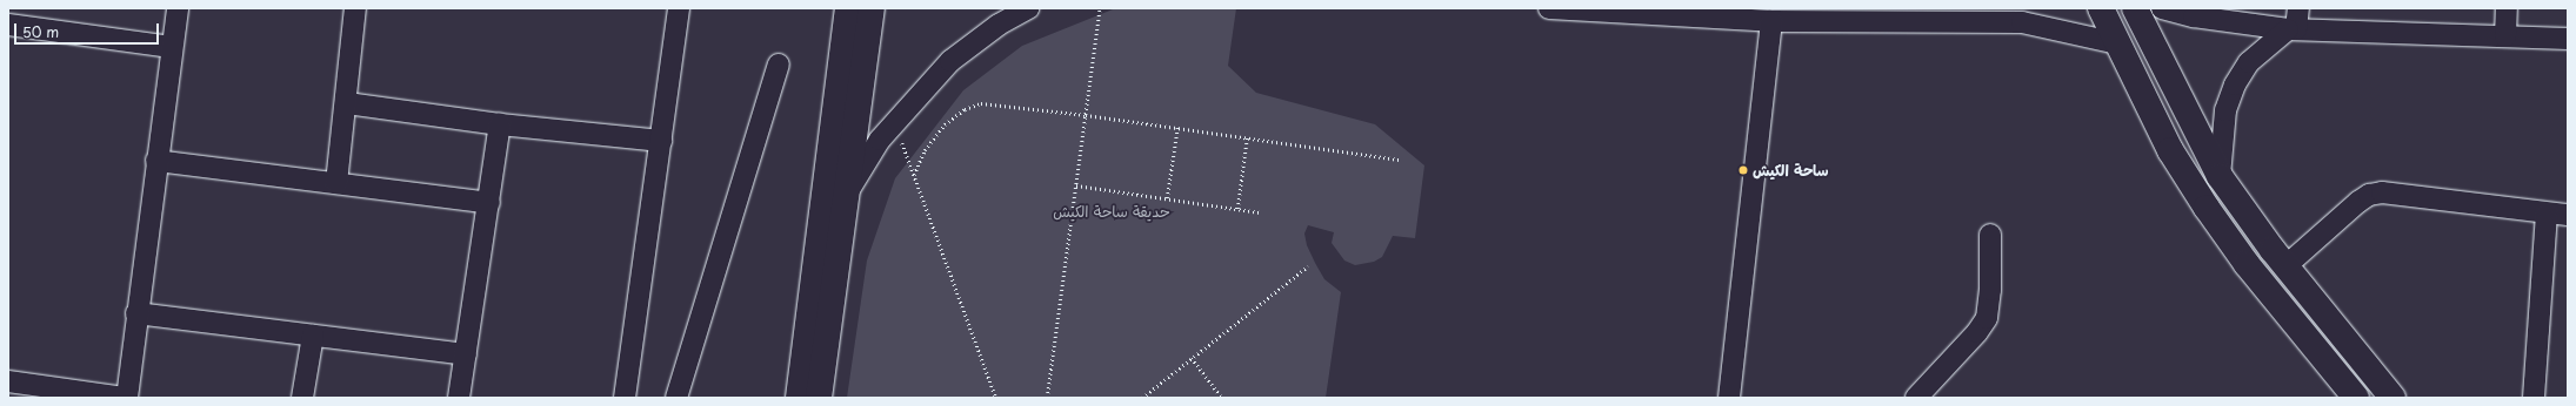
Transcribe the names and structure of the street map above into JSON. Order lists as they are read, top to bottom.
{
  "parks": ["حديقة ساحة الكيش"],
  "places": ["ساحة الكيش"],
  "scale_bar": "50 m"
}
